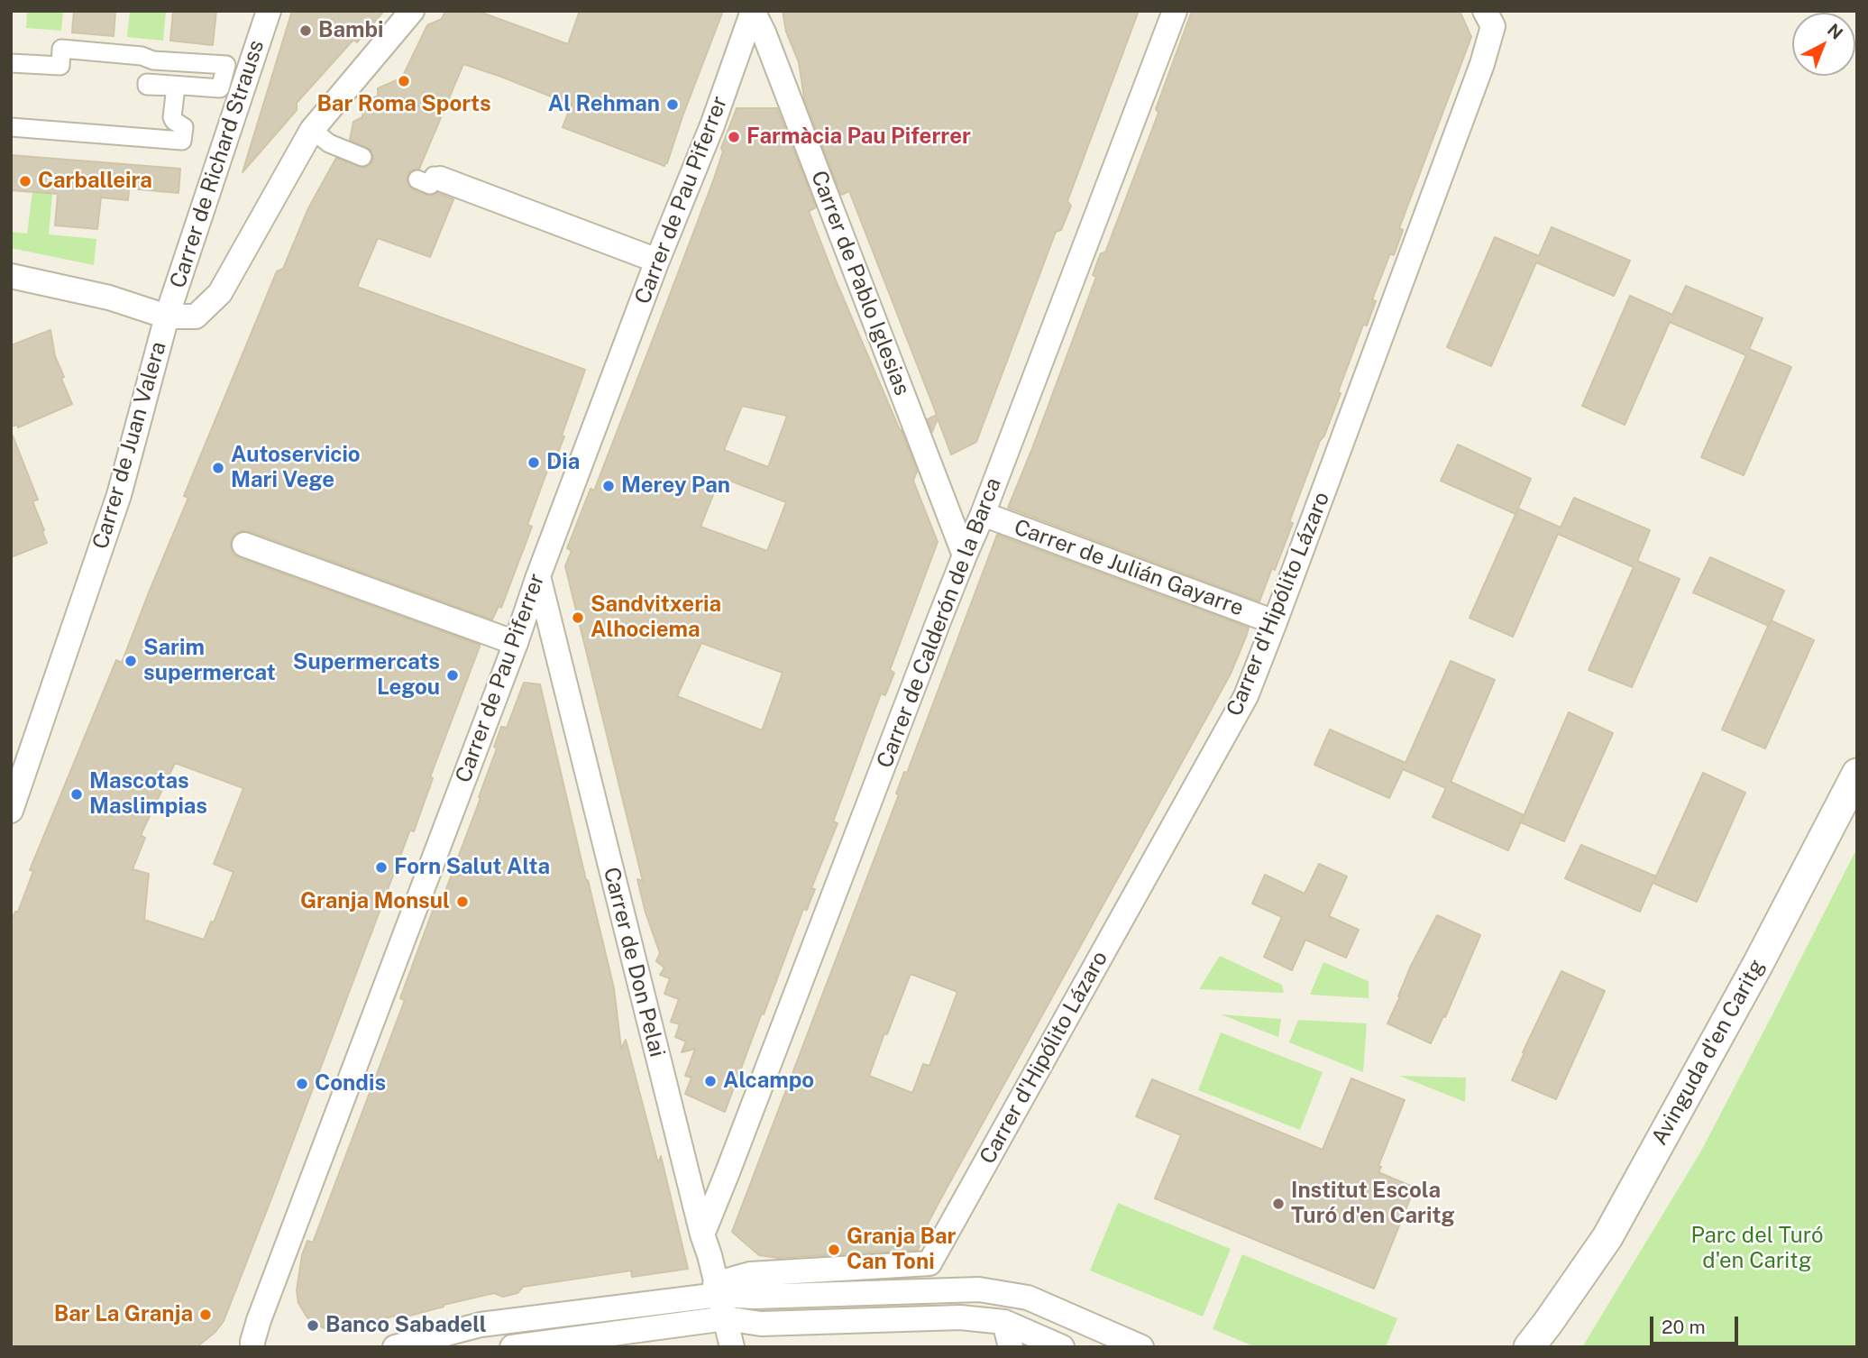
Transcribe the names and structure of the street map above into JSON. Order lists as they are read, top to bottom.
{
  "streets": {
    "street": [
      "Carrer de Richard Strauss",
      "Carrer de Pau Piferrer",
      "Carrer de Pablo Iglesias",
      "Carrer de Juan Valera",
      "Carrer de Julián Gayarre",
      "Carrer d'Hipólito Lázaro",
      "Carrer de Calderón de la Barca",
      "Carrer de Don Pelai",
      "Avinguda d'en Caritg"
    ]
  },
  "crossings": [
    ["Carrer de Richard Strauss", "Carrer de Juan Valera"],
    ["Carrer de Pau Piferrer", "Carrer de Pablo Iglesias"],
    ["Carrer de Pau Piferrer", "Carrer de Don Pelai"],
    ["Carrer de Pablo Iglesias", "Carrer de Calderón de la Barca"],
    ["Carrer de Julián Gayarre", "Carrer d'Hipólito Lázaro"],
    ["Carrer de Julián Gayarre", "Carrer de Calderón de la Barca"],
    ["Carrer d'Hipólito Lázaro", "Carrer de Don Pelai"],
    ["Carrer de Calderón de la Barca", "Carrer de Don Pelai"]
  ],
  "parks": ["Parc del Turó d'en Caritg"],
  "places": [
    "Bambi",
    "Bar Roma Sports",
    "Al Rehman",
    "Farmàcia Pau Piferrer",
    "Carballeira",
    "Dia",
    "Autoservicio Mari Vege",
    "Merey Pan",
    "Sandvitxeria Alhociema",
    "Sarim supermercat",
    "Supermercats Legou",
    "Mascotas Maslimpias",
    "Forn Salut Alta",
    "Granja Monsul",
    "Alcampo",
    "Condis",
    "Institut Escola Turó d'en Caritg",
    "Granja Bar Can Toni",
    "Bar La Granja",
    "Banco Sabadell"
  ],
  "scale_bar": "20 m",
  "north": "top right"
}
